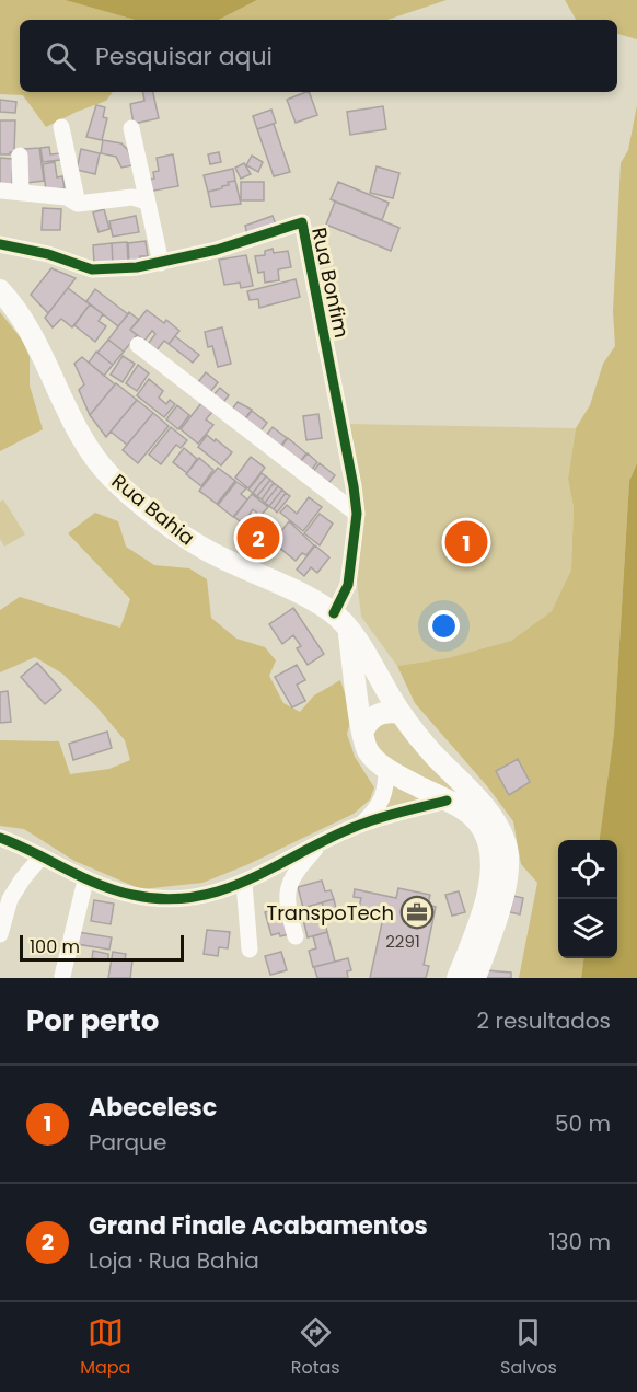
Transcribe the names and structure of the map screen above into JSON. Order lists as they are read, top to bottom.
{
  "streets": {
    "main road": ["Rua Bahia"],
    "street": ["Rua Bonfim"]
  },
  "crossings": [
    ["Rua Bonfim", "Rua Bahia"]
  ],
  "places": {
    "office": ["TranspoTech"]
  },
  "house_numbers": ["2291"],
  "scale_bar": "100 m",
  "page": {
    "search": "Pesquisar aqui",
    "pins": ["2", "1"],
    "scale": "100 m",
    "heading": ["Por perto", "2 resultados"],
    "list": [
      {
        "mark": "1",
        "name": "Abecelesc",
        "note": "Parque",
        "value": "50 m"
      },
      {
        "mark": "2",
        "name": "Grand Finale Acabamentos",
        "note": "Loja · Rua Bahia",
        "value": "130 m"
      }
    ],
    "nav": ["Mapa", "Rotas", "Salvos"]
  }
}
